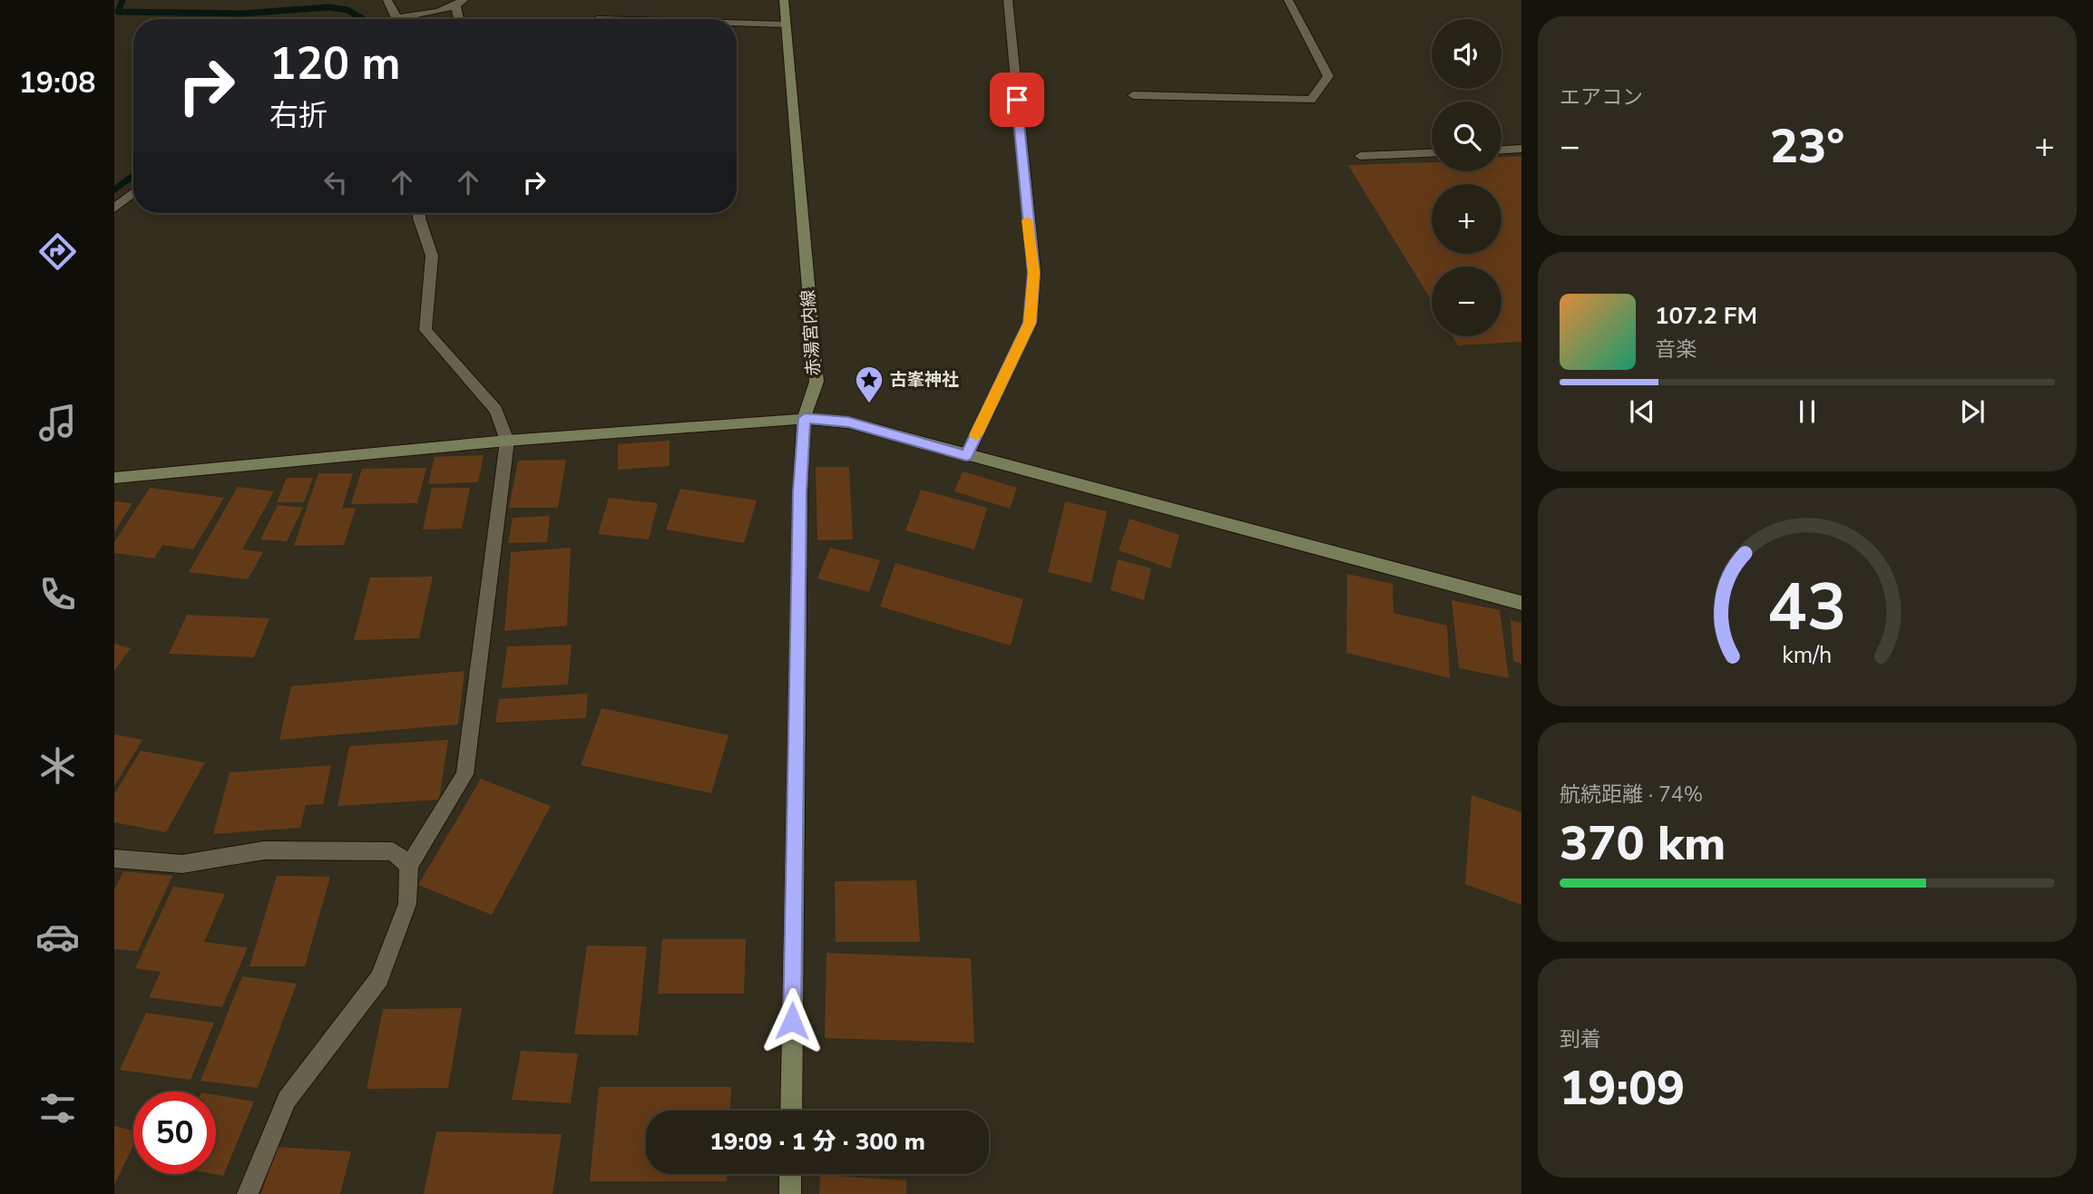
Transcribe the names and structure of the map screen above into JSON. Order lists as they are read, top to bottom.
{
  "streets": {
    "main road": ["赤湯宮内線"]
  },
  "places": {
    "place": ["古峯神社"]
  },
  "page": {
    "tabs": "19:08",
    "tile": [
      "エアコン",
      ["航続距離 · 74%", "370 km"],
      ["到着", "19:09"]
    ],
    "map_buttons": ["+", "−"],
    "turn": ["120 m", "右折"],
    "heat": ["−", "23°", "+"],
    "song": ["107.2 FM", "音楽"],
    "limit": "50",
    "trip": "19:09 · 1 分 · 300 m",
    "gauge": ["43", "km/h"]
  }
}
